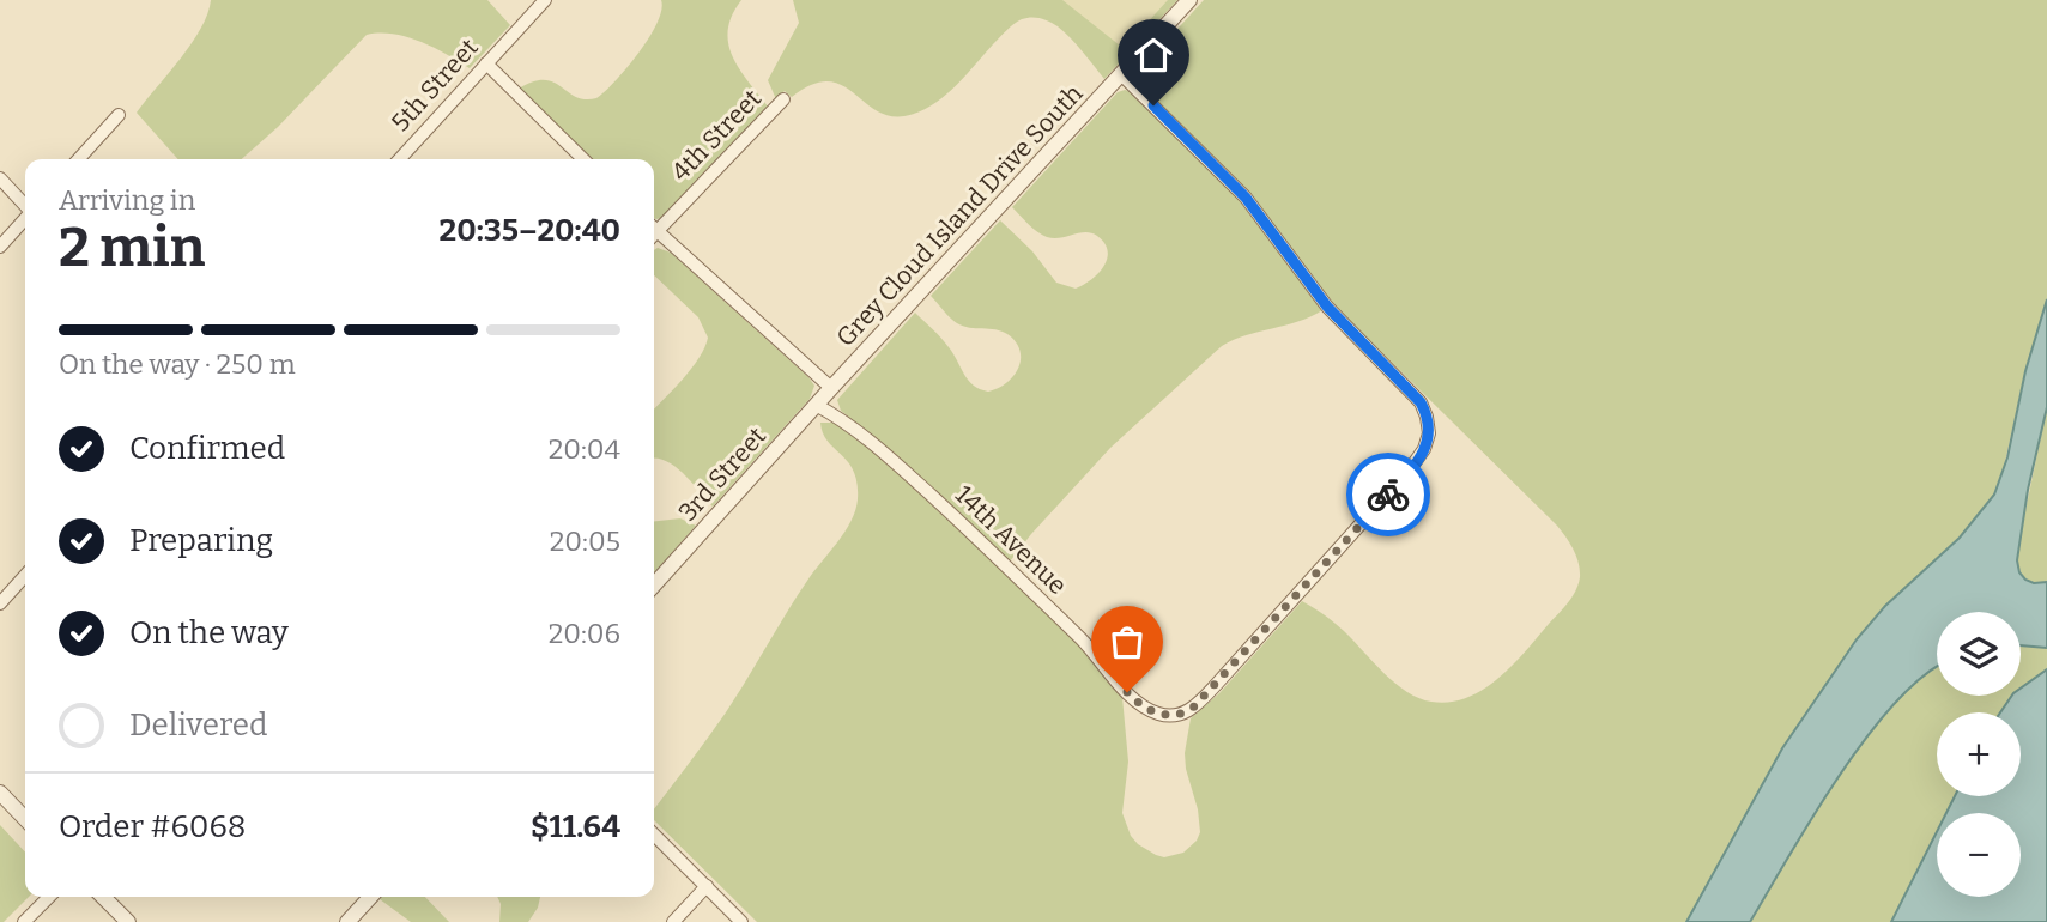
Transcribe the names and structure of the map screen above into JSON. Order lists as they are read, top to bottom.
{
  "streets": {
    "street": [
      "5th Street",
      "4th Street",
      "Grey Cloud Island Drive South",
      "3rd Street",
      "14th Avenue"
    ]
  },
  "crossings": [
    ["Grey Cloud Island Drive South", "3rd Street"],
    ["Grey Cloud Island Drive South", "14th Avenue"],
    ["3rd Street", "14th Avenue"]
  ],
  "page": {
    "heading": ["2 min", "Arriving in", "20:35–20:40"],
    "panel": ["Order #6068", "$11.64"],
    "bar": "On the way · 250 m",
    "list": [
      ["Confirmed", "20:04"],
      ["Preparing", "20:05"],
      ["On the way", "20:06"],
      "Delivered"
    ],
    "map_buttons": ["+", "−"]
  }
}
